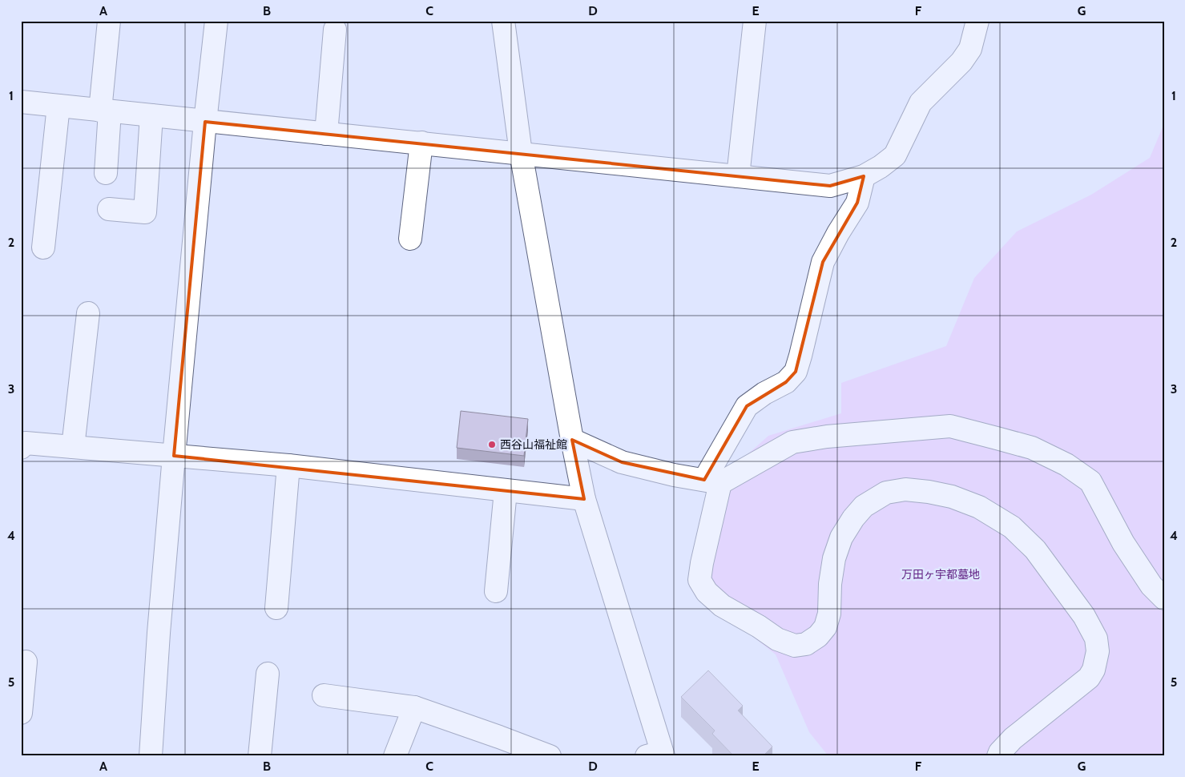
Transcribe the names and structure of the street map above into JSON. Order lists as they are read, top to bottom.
{
  "parks": ["万田ヶ宇都墓地"],
  "places": ["西谷山福祉館"],
  "grid": {
    "columns": [
      "A",
      "B",
      "C",
      "D",
      "E",
      "F",
      "G"
    ],
    "rows": [
      "1",
      "2",
      "3",
      "4",
      "5"
    ]
  }
}
